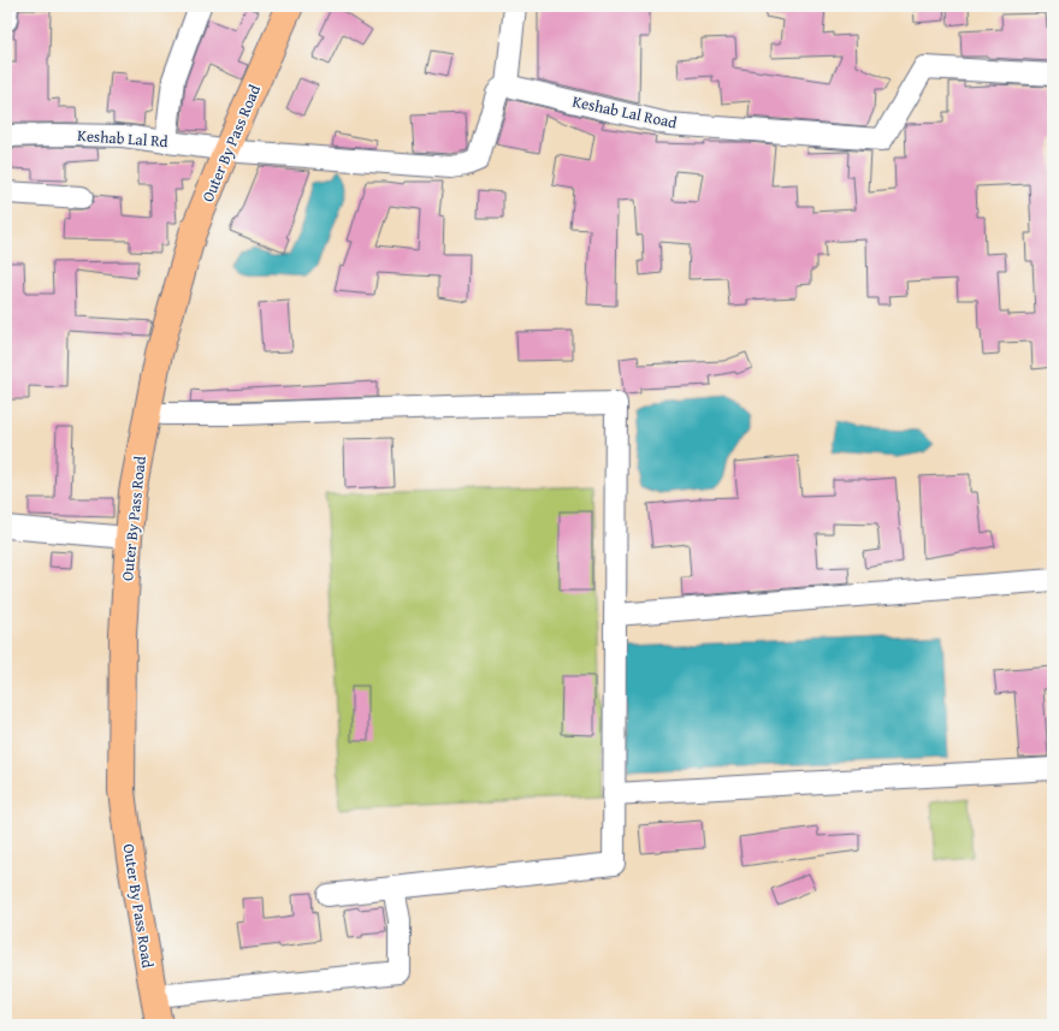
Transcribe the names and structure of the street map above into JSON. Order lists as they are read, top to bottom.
{
  "streets": {
    "main road": ["Outer By Pass Road"],
    "street": ["Keshab Lal Road", "Keshab Lal Rd"]
  },
  "crossings": [
    ["Keshab Lal Rd", "Outer By Pass Road"]
  ]
}
